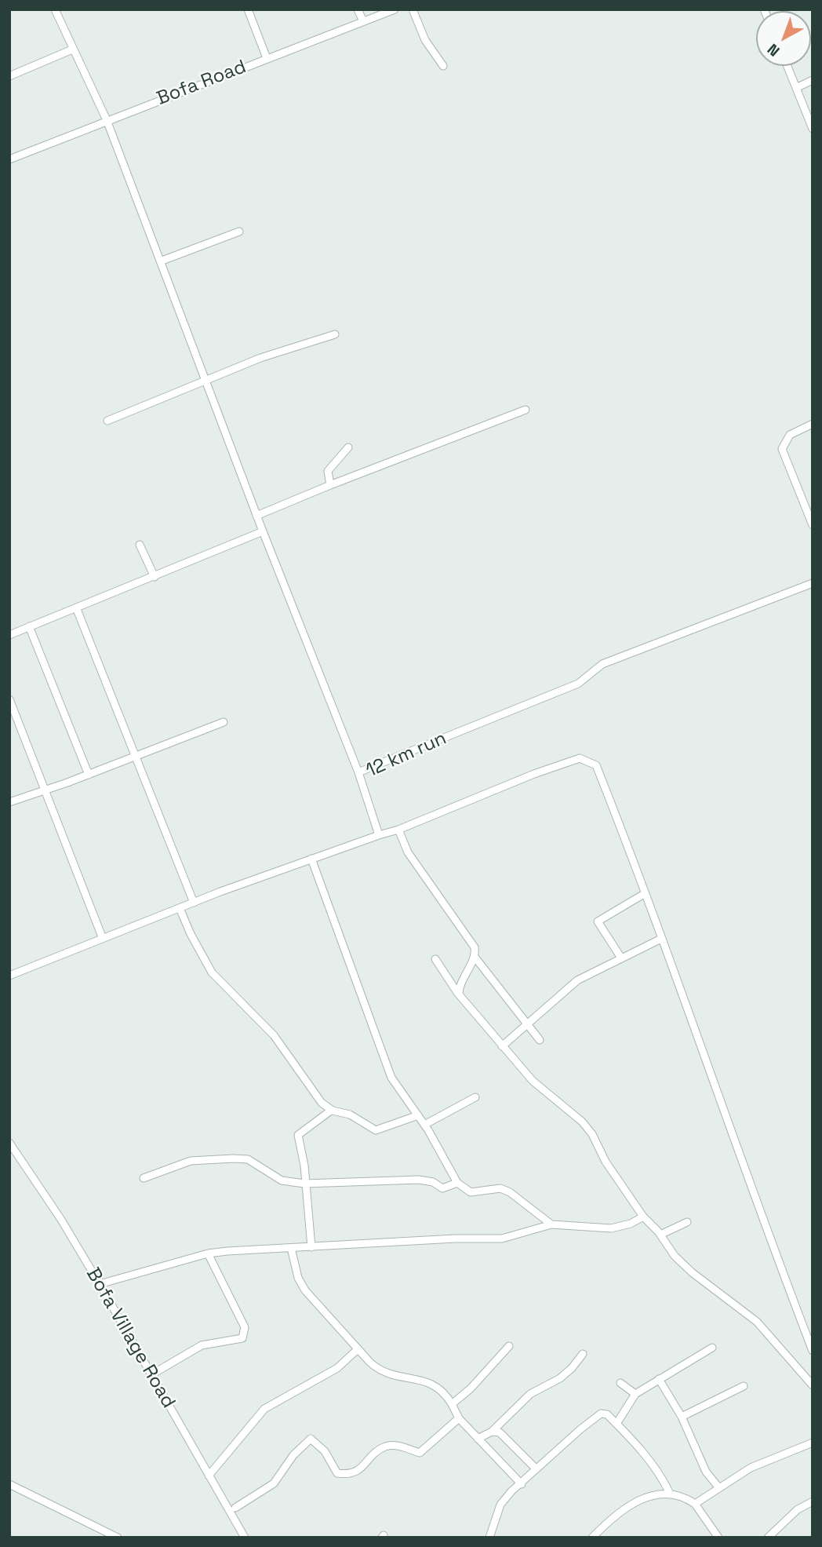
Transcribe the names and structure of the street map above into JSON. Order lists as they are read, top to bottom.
{
  "streets": {
    "street": ["Bofa Road", "12 km run", "Bofa Village Road"]
  },
  "north": "bottom left"
}
